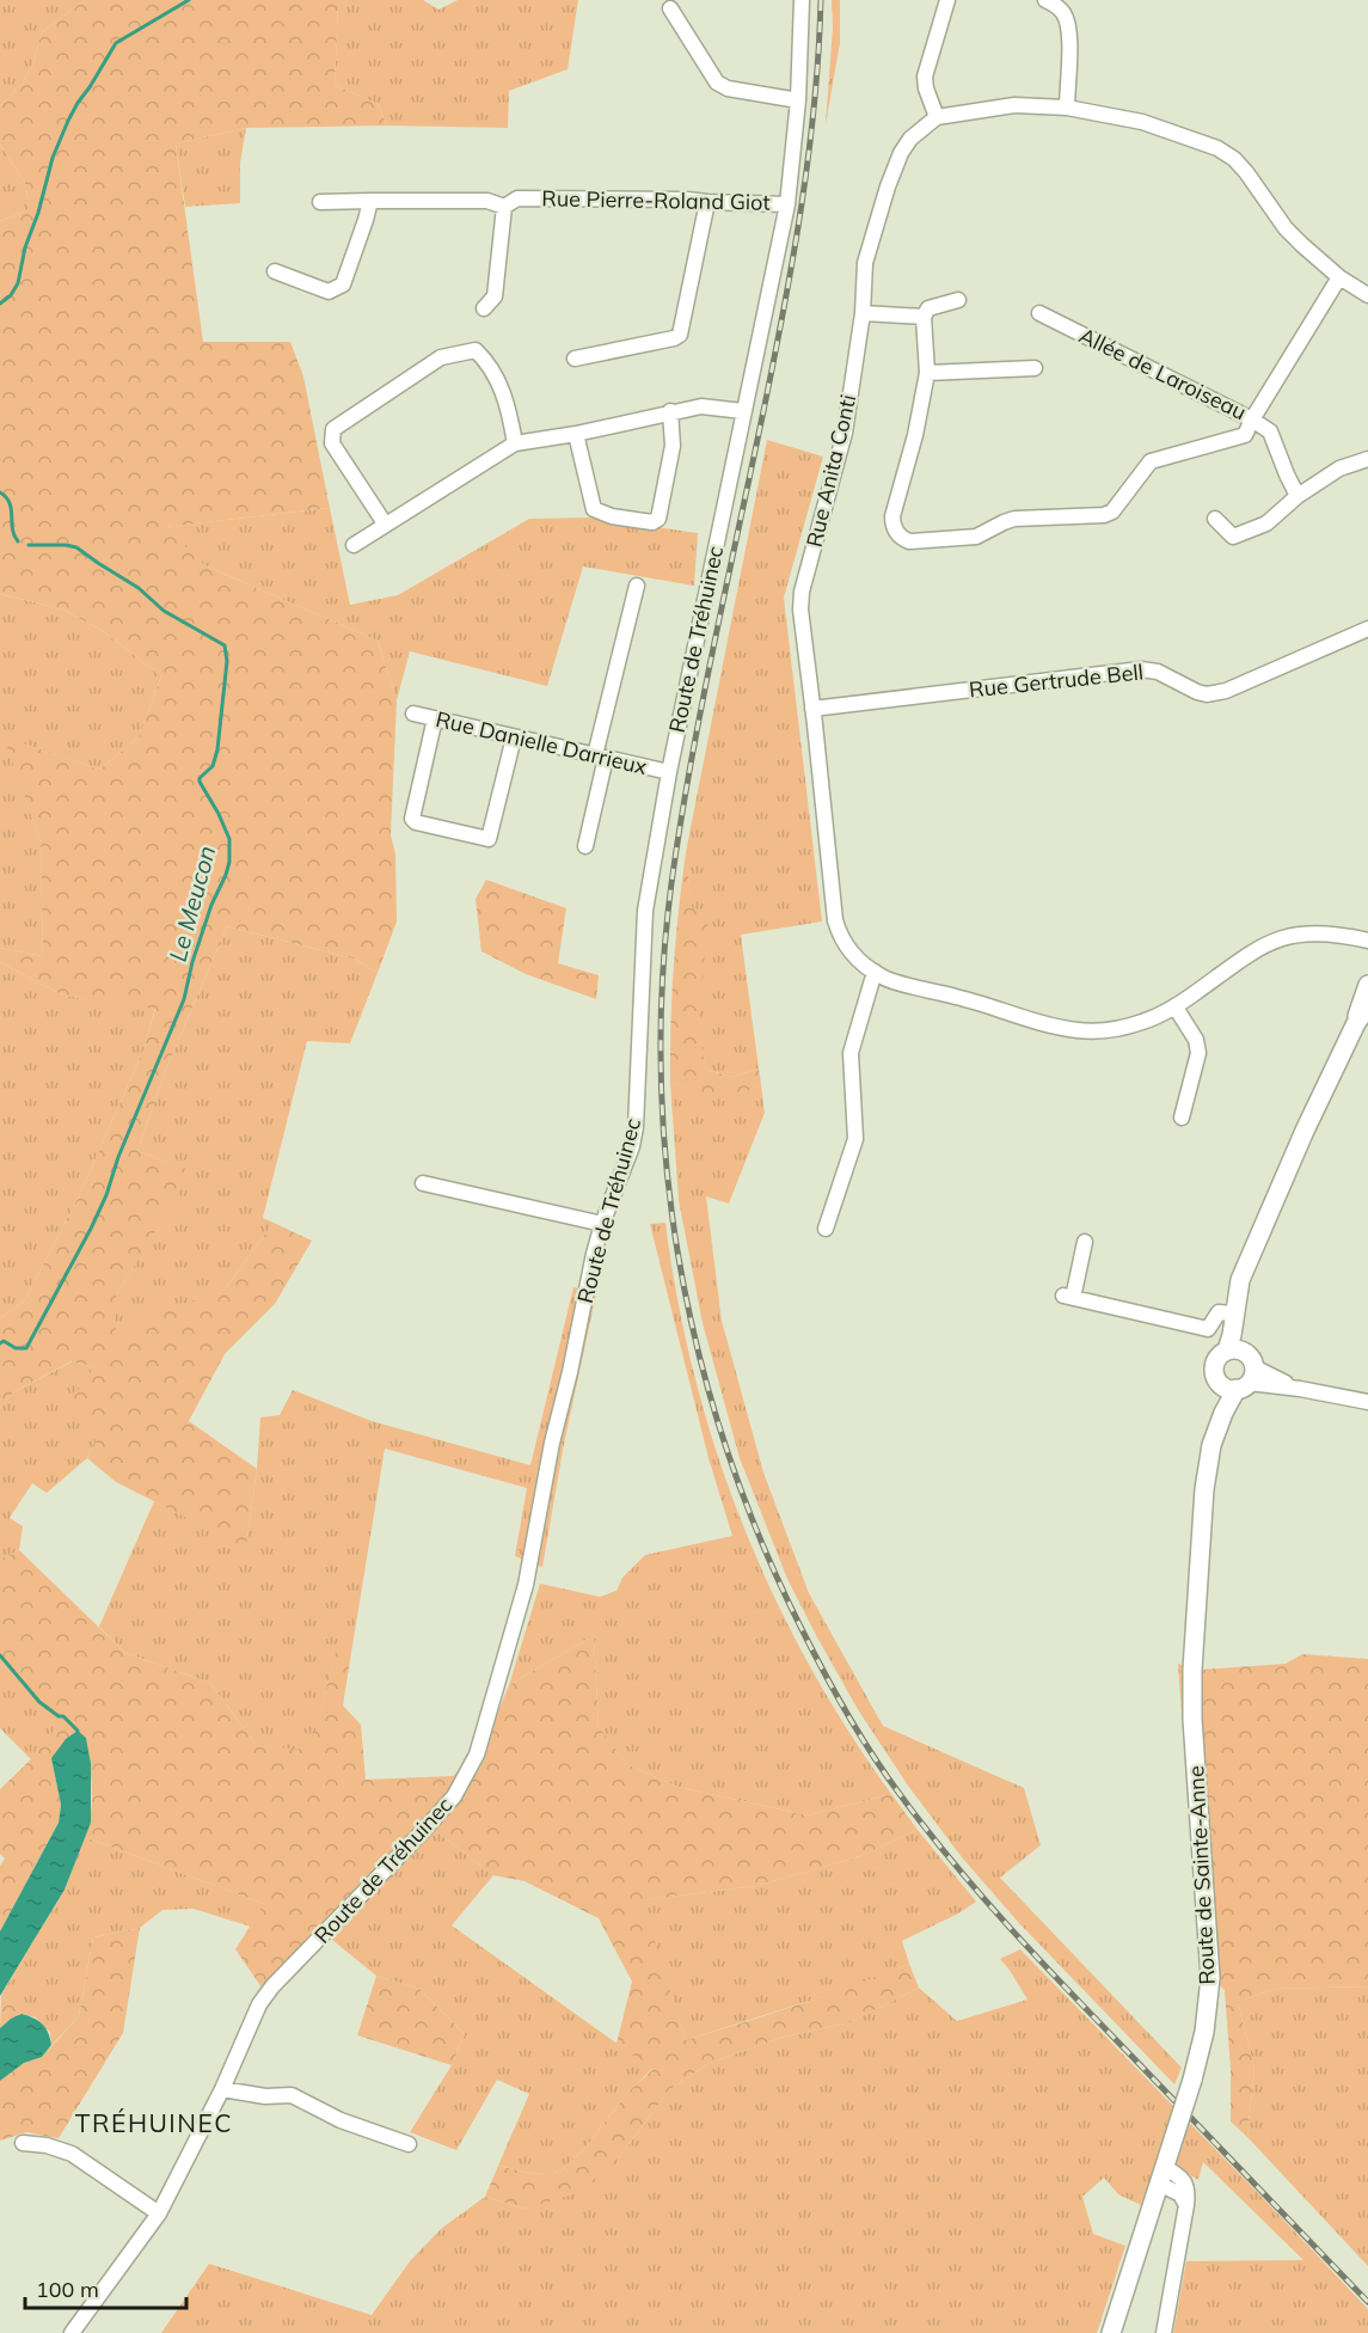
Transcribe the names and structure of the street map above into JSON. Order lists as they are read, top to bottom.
{
  "streets": {
    "main road": ["Route de Sainte-Anne"],
    "street": [
      "Rue Pierre-Roland Giot",
      "Allée de Laroiseau",
      "Rue Anita Conti",
      "Route de Tréhuinec",
      "Rue Gertrude Bell",
      "Rue Danielle Darrieux"
    ]
  },
  "crossings": [
    ["Rue Pierre-Roland Giot", "Route de Tréhuinec"],
    ["Rue Anita Conti", "Rue Gertrude Bell"],
    ["Route de Tréhuinec", "Rue Danielle Darrieux"]
  ],
  "districts": ["TRÉHUINEC"],
  "water": ["Le Meucon"],
  "scale_bar": "100 m"
}
